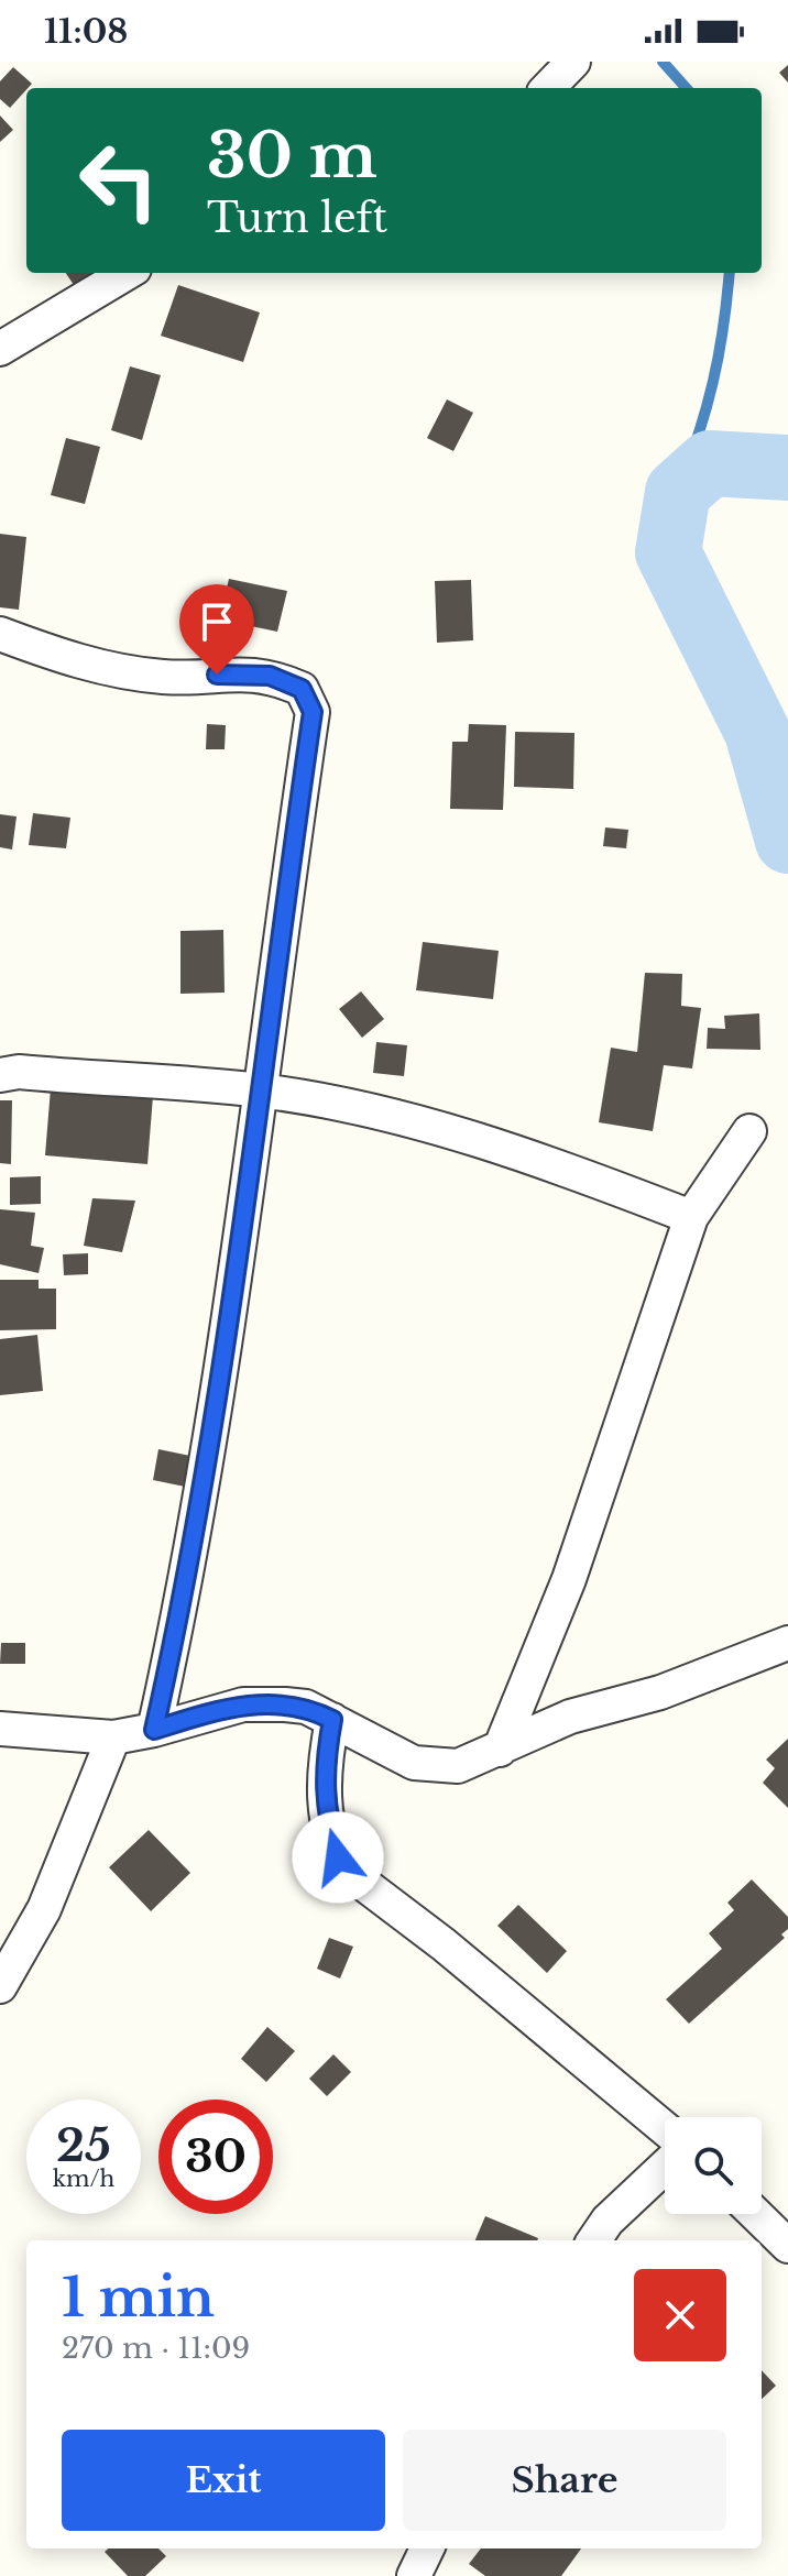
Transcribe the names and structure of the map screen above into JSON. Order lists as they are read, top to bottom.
{
  "page": {
    "status": "11:08",
    "turn": ["30 m", "Turn left"],
    "speed": "25 km/h",
    "limit": "30",
    "heading": ["1 min", "270 m · 11:09"],
    "buttons": ["Exit", "Share"]
  }
}
